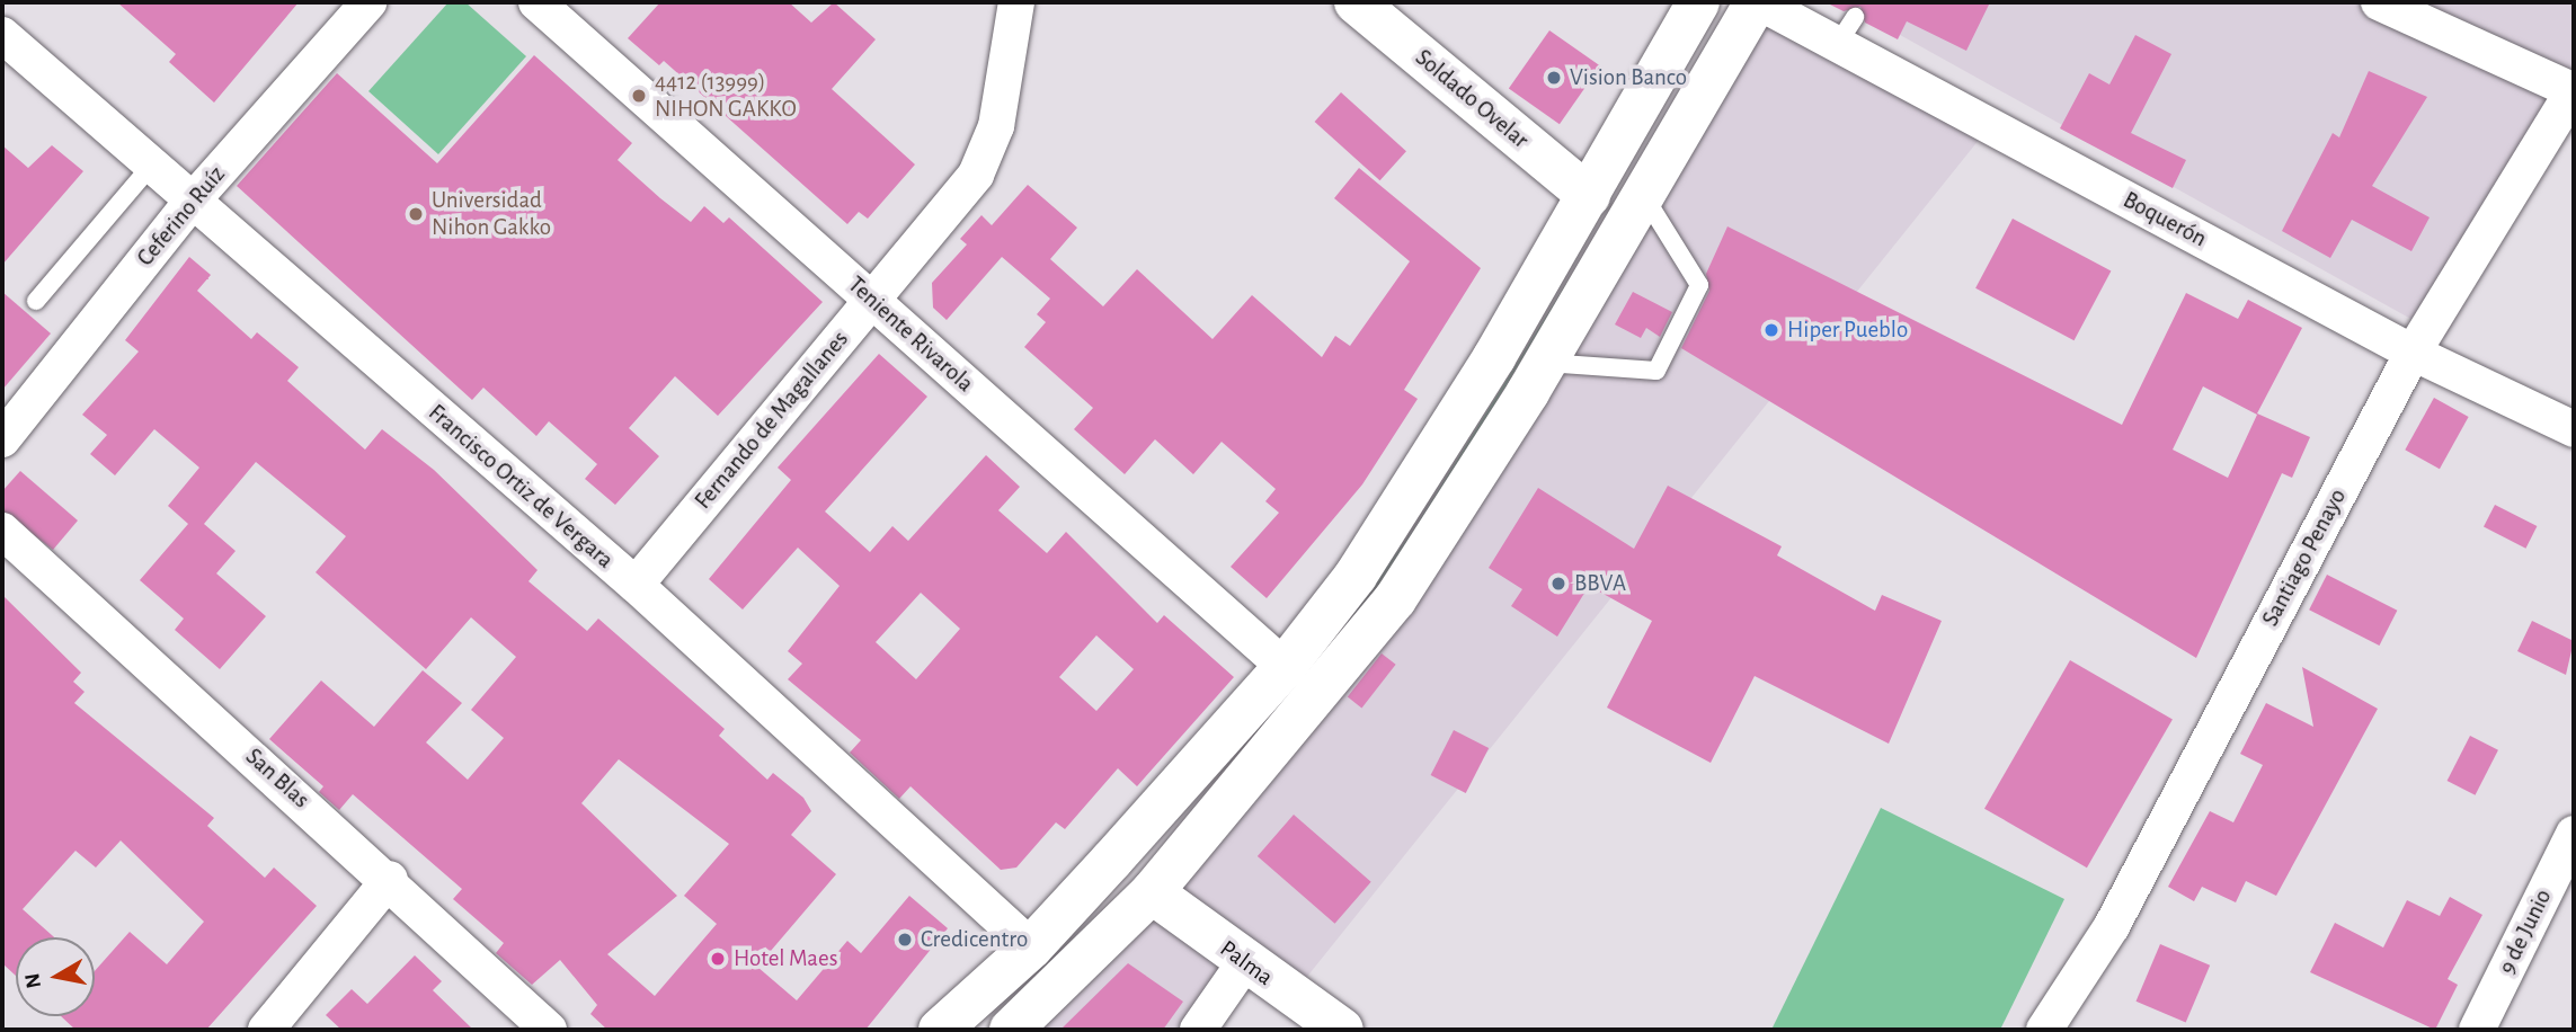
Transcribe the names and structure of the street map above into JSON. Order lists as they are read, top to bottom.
{
  "streets": {
    "main road": ["Soldado Ovelar", "Palma"],
    "street": [
      "Ceferino Ruíz",
      "Boquerón",
      "Teniente Rivarola",
      "Fernando de Magallanes",
      "Francisco Ortiz de Vergara",
      "Santiago Penayo",
      "San Blas",
      "9 de Junio"
    ]
  },
  "crossings": [
    ["Ceferino Ruíz", "Francisco Ortiz de Vergara"],
    ["Boquerón", "Santiago Penayo"],
    ["Teniente Rivarola", "Fernando de Magallanes"],
    ["Fernando de Magallanes", "Francisco Ortiz de Vergara"]
  ],
  "places": [
    "Vision Banco",
    "4412 (13999) NIHON GAKKO",
    "Universidad Nihon Gakko",
    "Hiper Pueblo",
    "BBVA",
    "Credicentro",
    "Hotel Maes"
  ],
  "north": "left"
}
